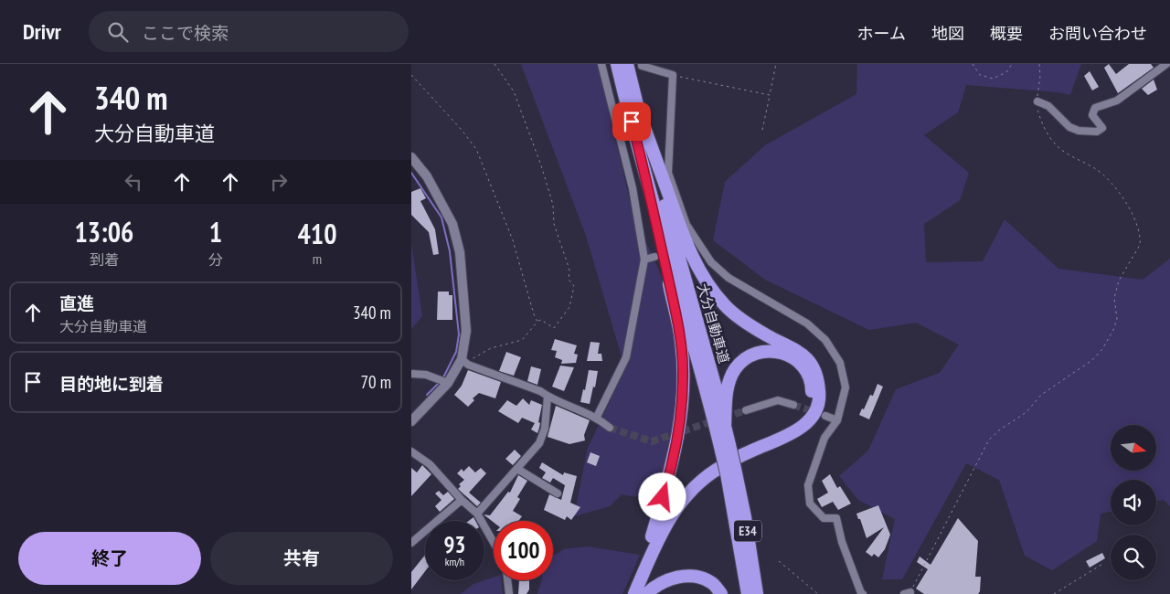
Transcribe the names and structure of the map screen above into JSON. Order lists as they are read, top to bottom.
{
  "streets": {
    "highway": ["大分自動車道", "E34"]
  },
  "north": "right",
  "page": {
    "header": "Drivr",
    "search": "ここで検索",
    "nav": [
      "ホーム",
      "地図",
      "概要",
      "お問い合わせ"
    ],
    "turn": ["340 m", "大分自動車道"],
    "eta": [
      "13:06",
      "到着",
      "1",
      "分",
      "410",
      "m"
    ],
    "list": [
      {
        "name": "直進",
        "note": "大分自動車道",
        "value": "340 m"
      },
      {
        "name": "目的地に到着",
        "value": "70 m"
      }
    ],
    "speed": "93 km/h",
    "limit": "100",
    "buttons": ["終了", "共有"]
  }
}
